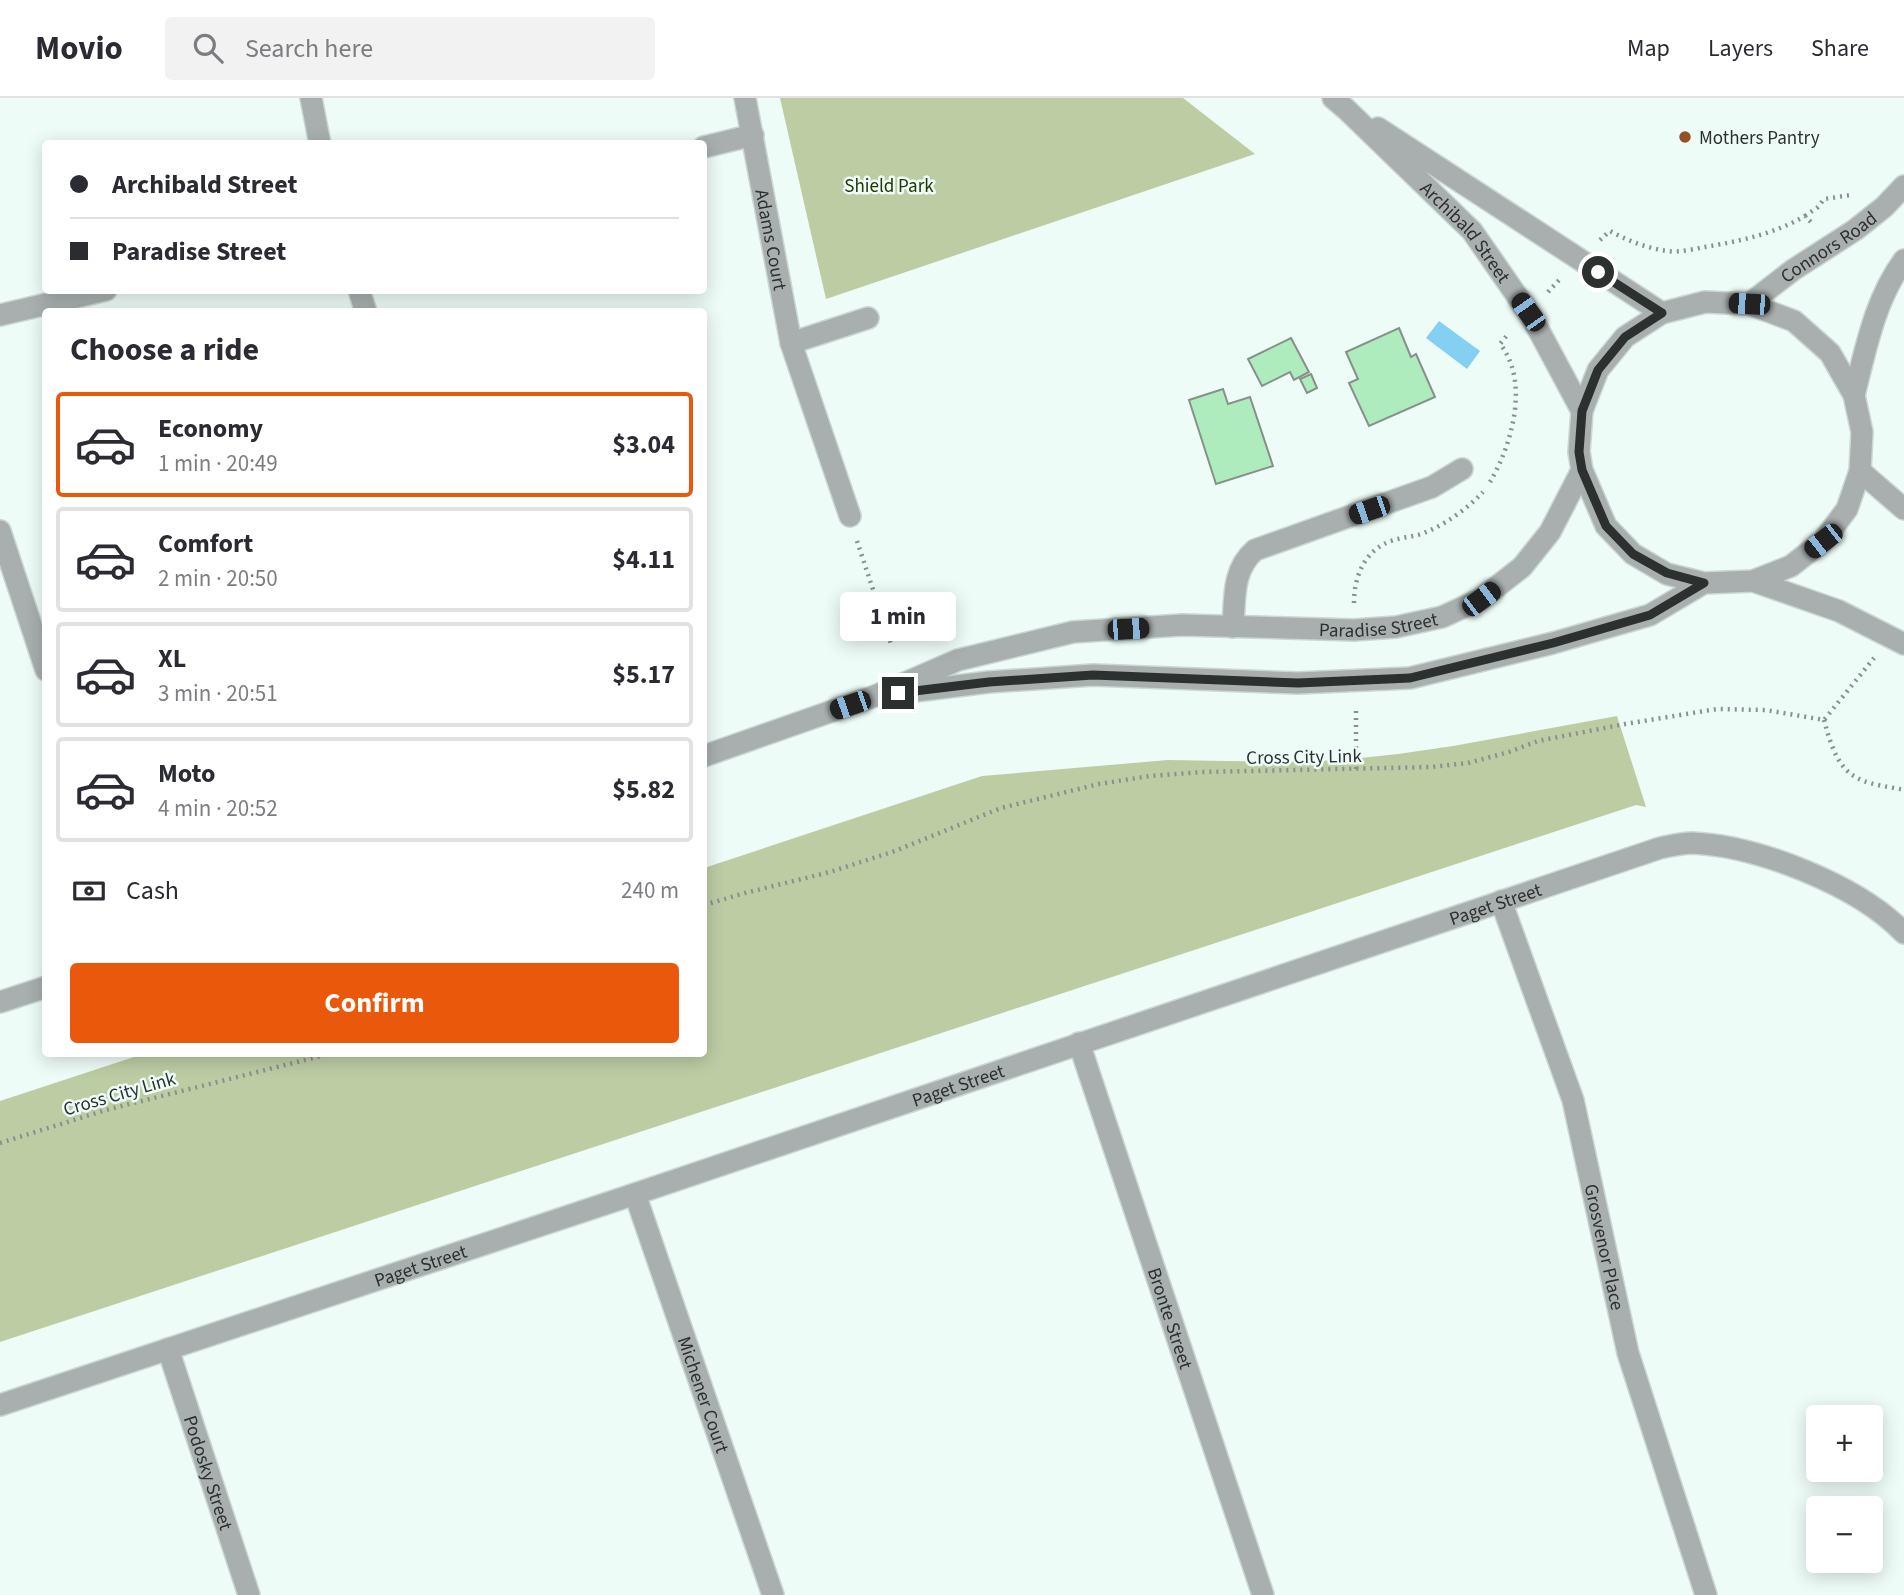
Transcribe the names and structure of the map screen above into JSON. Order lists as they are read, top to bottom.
{
  "streets": {
    "street": [
      "Archibald Street",
      "Adams Court",
      "Connors Road",
      "Paradise Street",
      "Paget Street",
      "Grosvenor Place",
      "Bronte Street",
      "Michener Court",
      "Podosky Street"
    ],
    "path": ["Cross City Link"]
  },
  "crossings": [
    ["Paget Street", "Grosvenor Place"],
    ["Paget Street", "Bronte Street"],
    ["Paget Street", "Michener Court"],
    ["Paget Street", "Podosky Street"]
  ],
  "parks": ["Shield Park"],
  "places": ["Mothers Pantry"],
  "page": {
    "header": "Movio",
    "search": "Search here",
    "nav": ["Map", "Layers", "Share"],
    "banner": ["Archibald Street", "Paradise Street"],
    "heading": "Choose a ride",
    "list": [
      {
        "name": "Economy",
        "note": "1 min · 20:49",
        "value": "$3.04"
      },
      {
        "name": "Comfort",
        "note": "2 min · 20:50",
        "value": "$4.11"
      },
      {
        "name": "XL",
        "note": "3 min · 20:51",
        "value": "$5.17"
      },
      {
        "name": "Moto",
        "note": "4 min · 20:52",
        "value": "$5.82"
      }
    ],
    "bubble": "1 min",
    "pay": ["Cash", "240 m"],
    "buttons": "Confirm",
    "map_buttons": ["+", "−"]
  }
}
